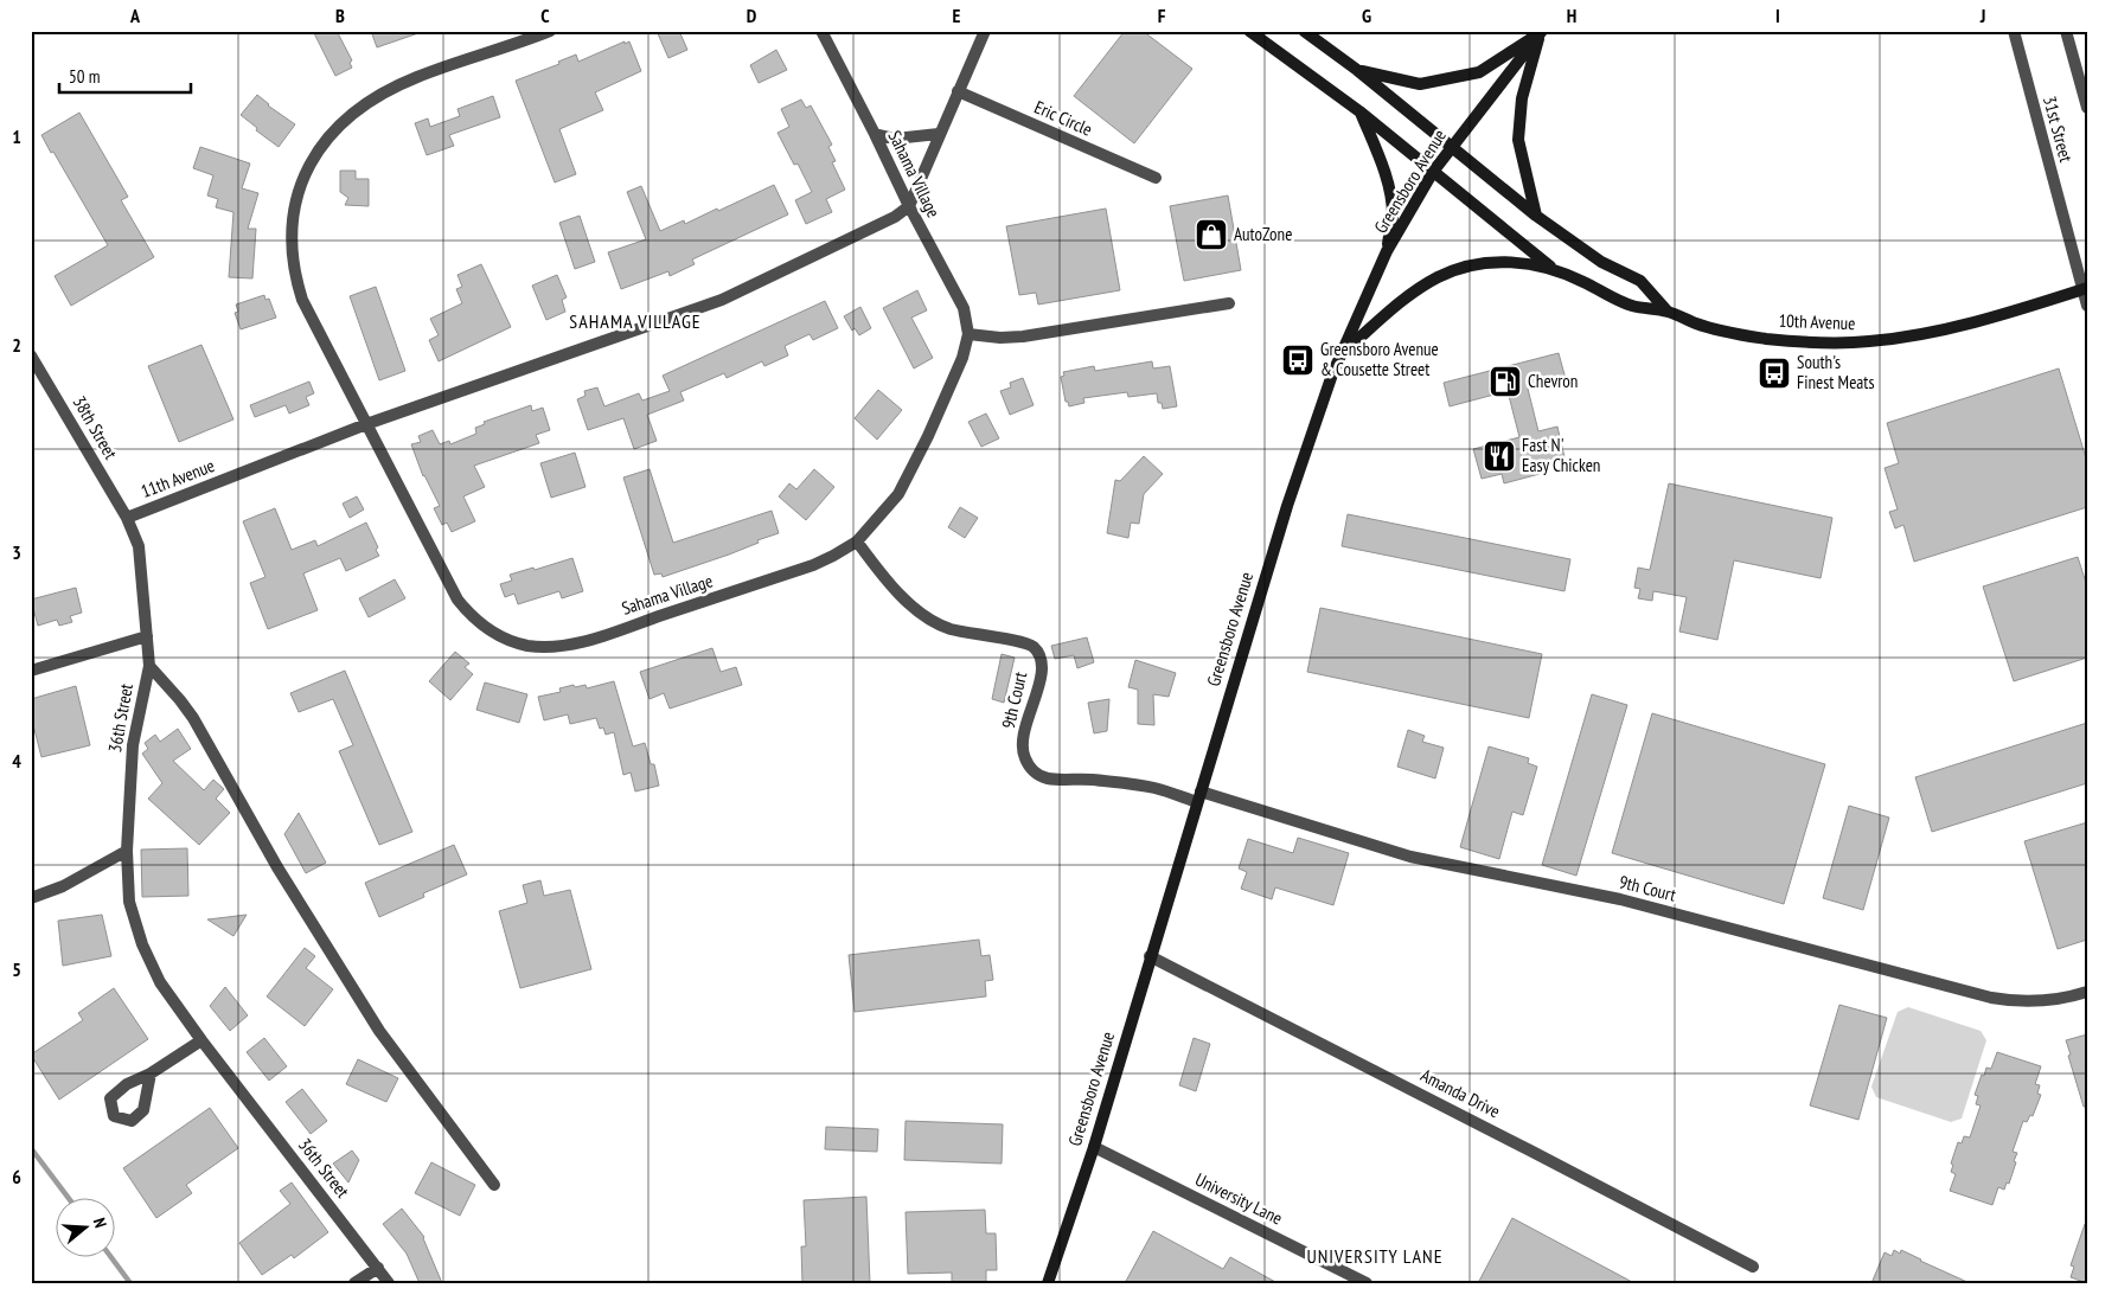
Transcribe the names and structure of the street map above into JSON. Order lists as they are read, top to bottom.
{
  "streets": {
    "main road": ["Greensboro Avenue", "10th Avenue"],
    "street": [
      "Eric Circle",
      "31st Street",
      "Sahama Village",
      "38th Street",
      "11th Avenue",
      "9th Court",
      "36th Street",
      "Amanda Drive",
      "University Lane"
    ]
  },
  "crossings": [
    ["31st Street", "10th Avenue"],
    ["Sahama Village", "11th Avenue"],
    ["Sahama Village", "9th Court"],
    ["Greensboro Avenue", "9th Court"],
    ["Greensboro Avenue", "Amanda Drive"],
    ["Greensboro Avenue", "University Lane"],
    ["38th Street", "11th Avenue"],
    ["11th Avenue", "36th Street"]
  ],
  "districts": ["SAHAMA VILLAGE", "UNIVERSITY LANE"],
  "places": {
    "shop": ["AutoZone"],
    "bus stop": ["Greensboro Avenue & Cousette Street", "South's Finest Meats"],
    "fuel station": ["Chevron"],
    "restaurant": ["Fast N' Easy Chicken"]
  },
  "scale_bar": "50 m",
  "north": "right",
  "grid": {
    "columns": [
      "A",
      "B",
      "C",
      "D",
      "E",
      "F",
      "G",
      "H",
      "I",
      "J"
    ],
    "rows": [
      "1",
      "2",
      "3",
      "4",
      "5",
      "6"
    ]
  }
}
